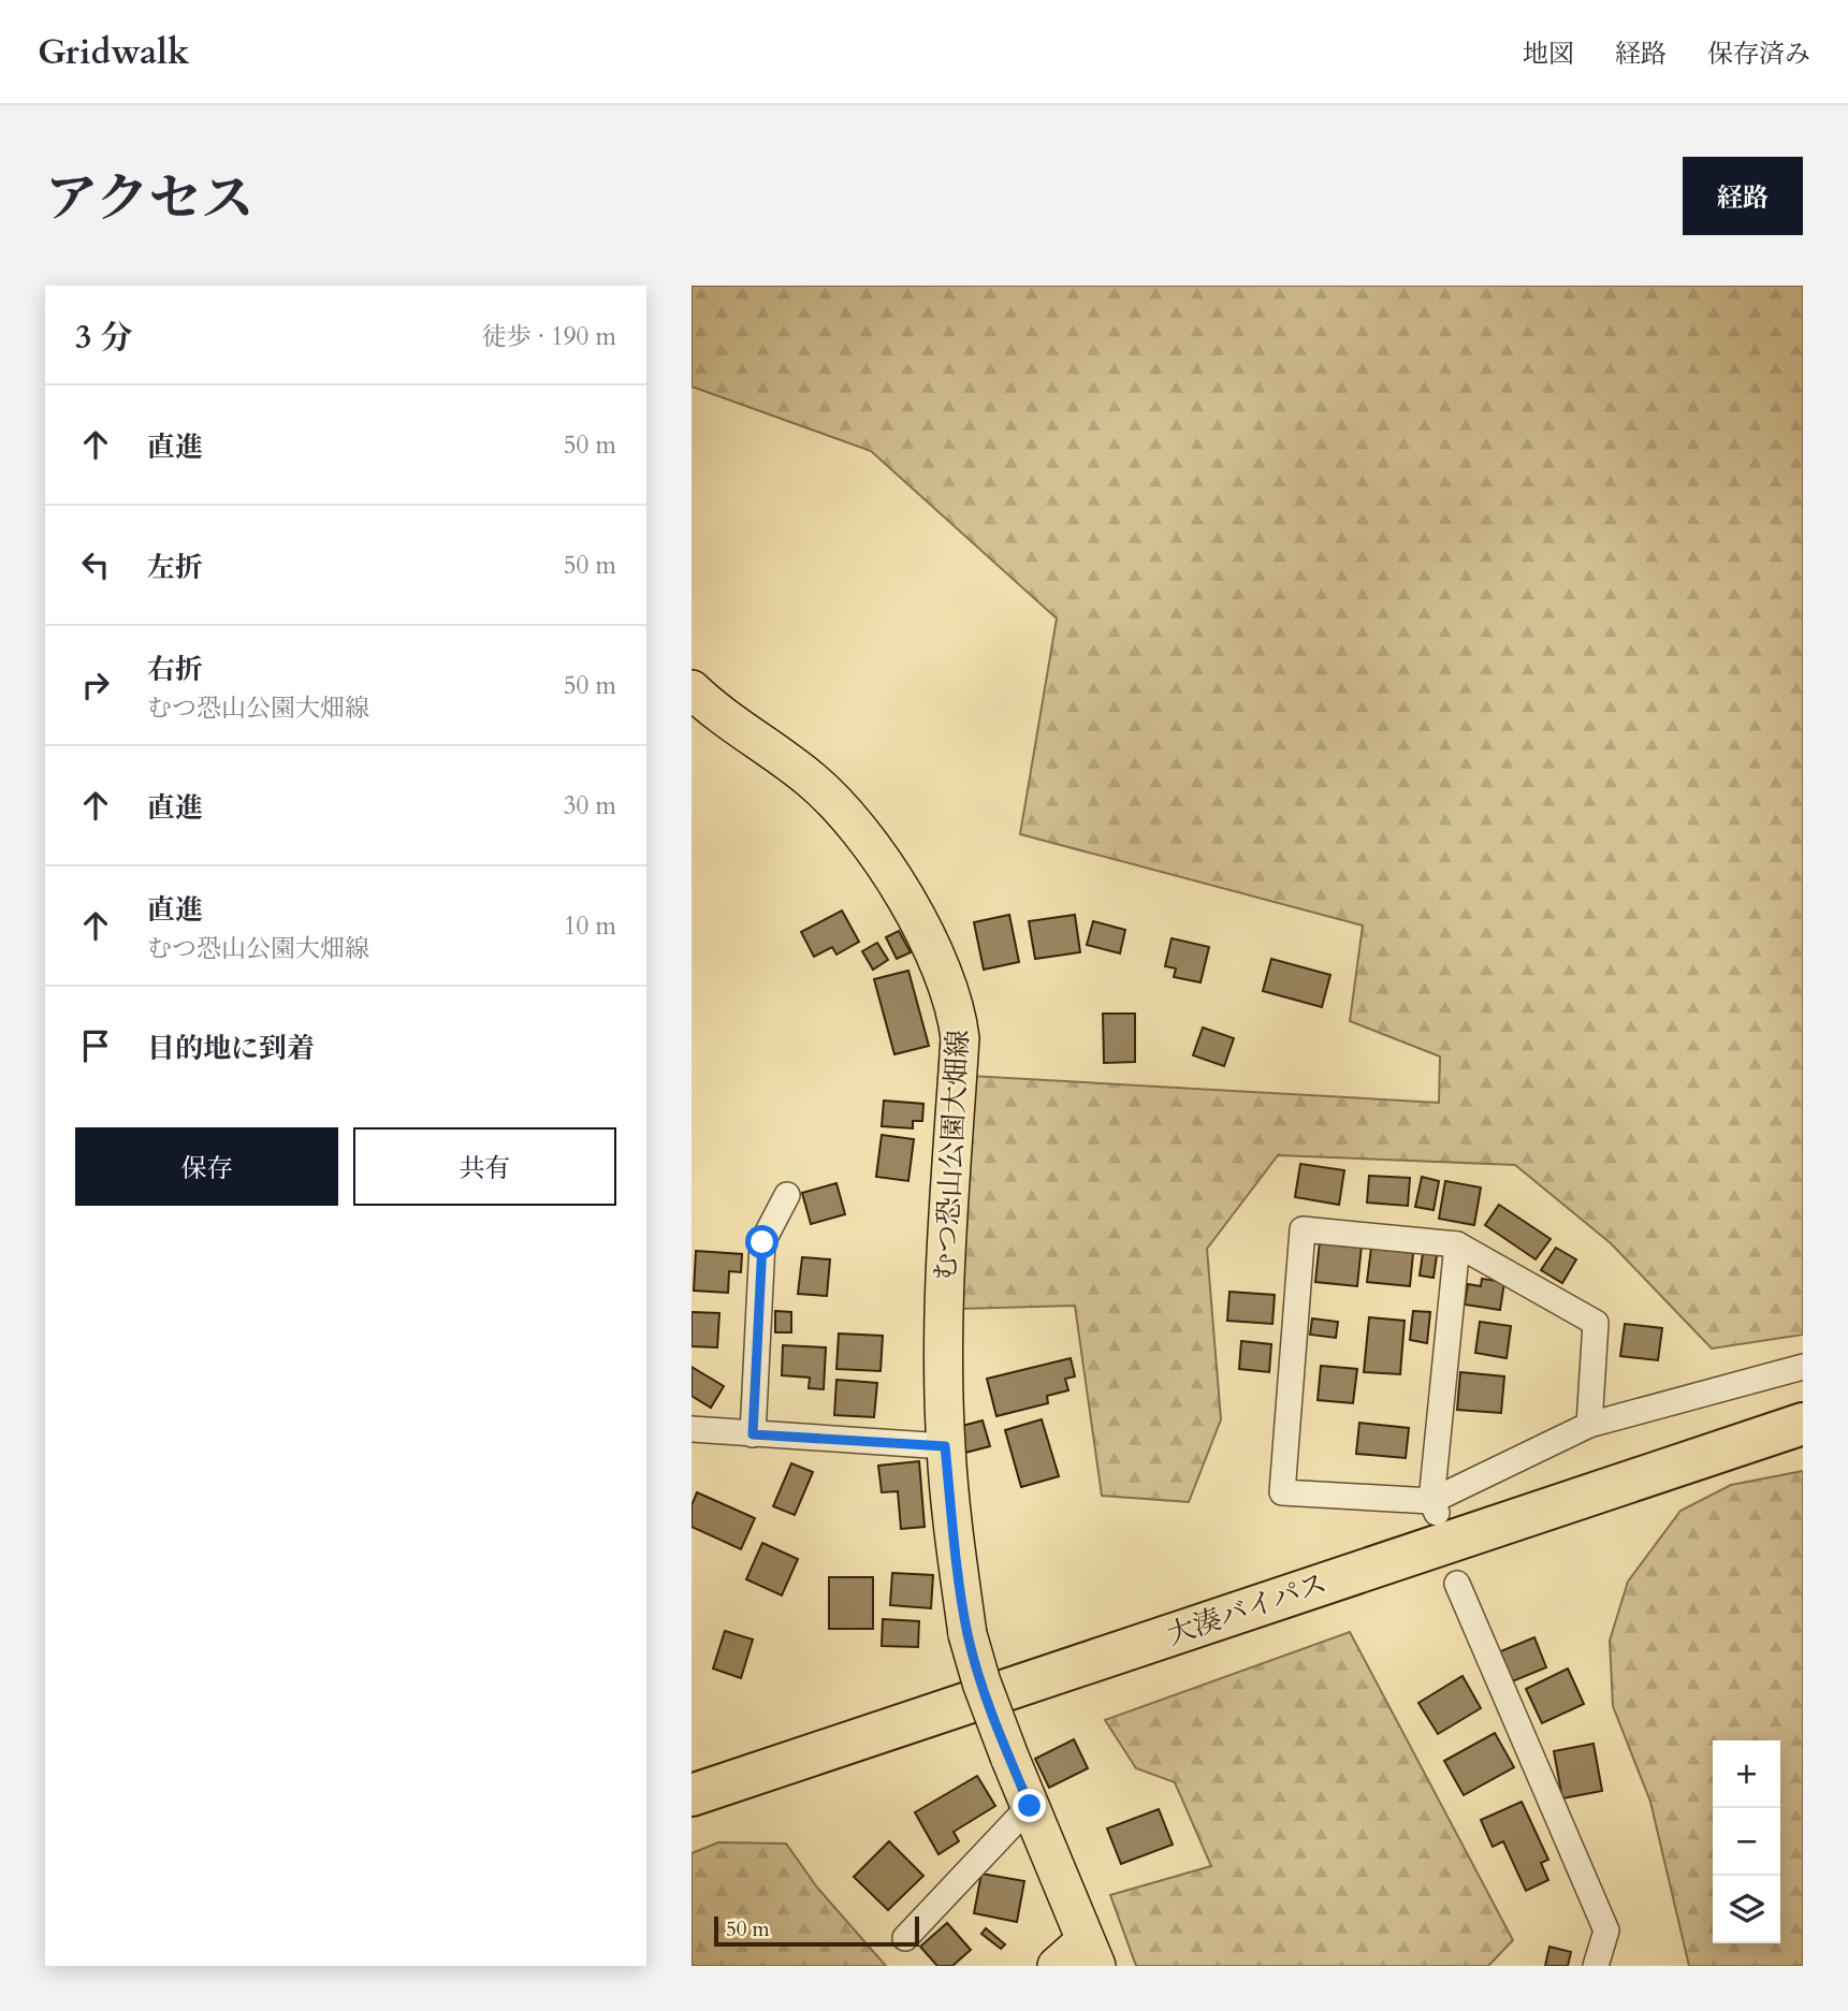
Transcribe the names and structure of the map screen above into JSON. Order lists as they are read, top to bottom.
{
  "streets": {
    "highway": ["大湊バイパス"],
    "main road": ["むつ恐山公園大畑線"]
  },
  "scale_bar": "50 m",
  "page": {
    "header": "Gridwalk",
    "nav": ["地図", "経路", "保存済み"],
    "title": "アクセス",
    "buttons": [
      "経路",
      ["保存", "共有"]
    ],
    "heading": ["3 分", "徒歩 · 190 m"],
    "list": [
      ["直進", "50 m"],
      ["左折", "50 m"],
      ["右折", "むつ恐山公園大畑線", "50 m"],
      ["直進", "30 m"],
      ["直進", "むつ恐山公園大畑線", "10 m"],
      "目的地に到着"
    ],
    "map_buttons": ["+", "−"],
    "scale": "50 m"
  }
}
